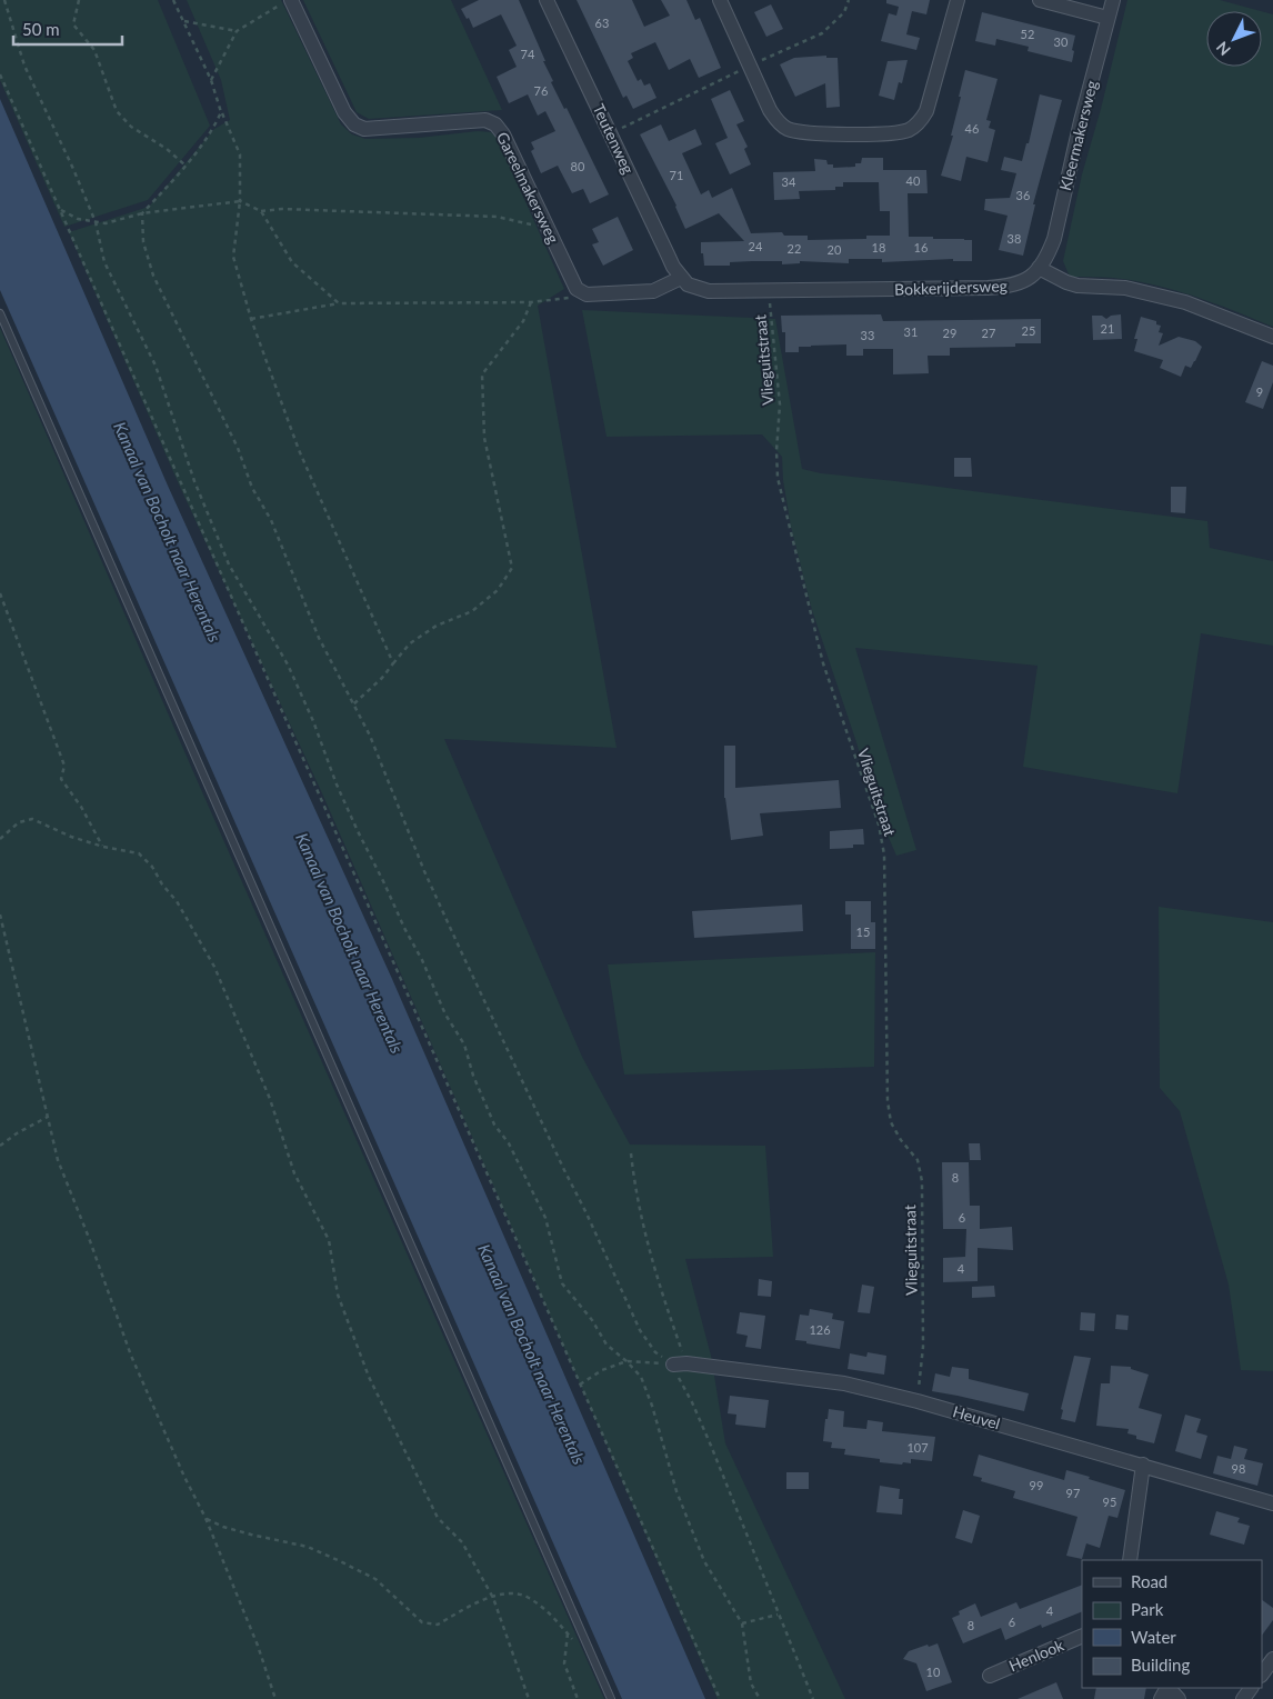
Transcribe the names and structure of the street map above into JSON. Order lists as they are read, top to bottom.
{
  "streets": {
    "street": [
      "Kleermakersweg",
      "Teutenweg",
      "Gareelmakersweg",
      "Bokkerijdersweg",
      "Heuvel",
      "Henlook"
    ],
    "path": ["Vlieguitstraat"]
  },
  "crossings": [
    ["Kleermakersweg", "Bokkerijdersweg"],
    ["Teutenweg", "Bokkerijdersweg"],
    ["Bokkerijdersweg", "Vlieguitstraat"],
    ["Vlieguitstraat", "Heuvel"]
  ],
  "water": ["Kanaal van Bocholt naar Herentals"],
  "house_numbers": [
    "63",
    "52",
    "30",
    "74",
    "76",
    "46",
    "80",
    "71",
    "40",
    "34",
    "36",
    "38",
    "24",
    "18",
    "16",
    "22",
    "20",
    "21",
    "25",
    "31",
    "29",
    "27",
    "33",
    "9",
    "15",
    "8",
    "6",
    "4",
    "126",
    "107",
    "98",
    "99",
    "97",
    "95",
    "4",
    "6",
    "8",
    "10"
  ],
  "legend": [
    "Road",
    "Park",
    "Water",
    "Building"
  ],
  "scale_bar": "50 m",
  "north": "bottom left"
}
